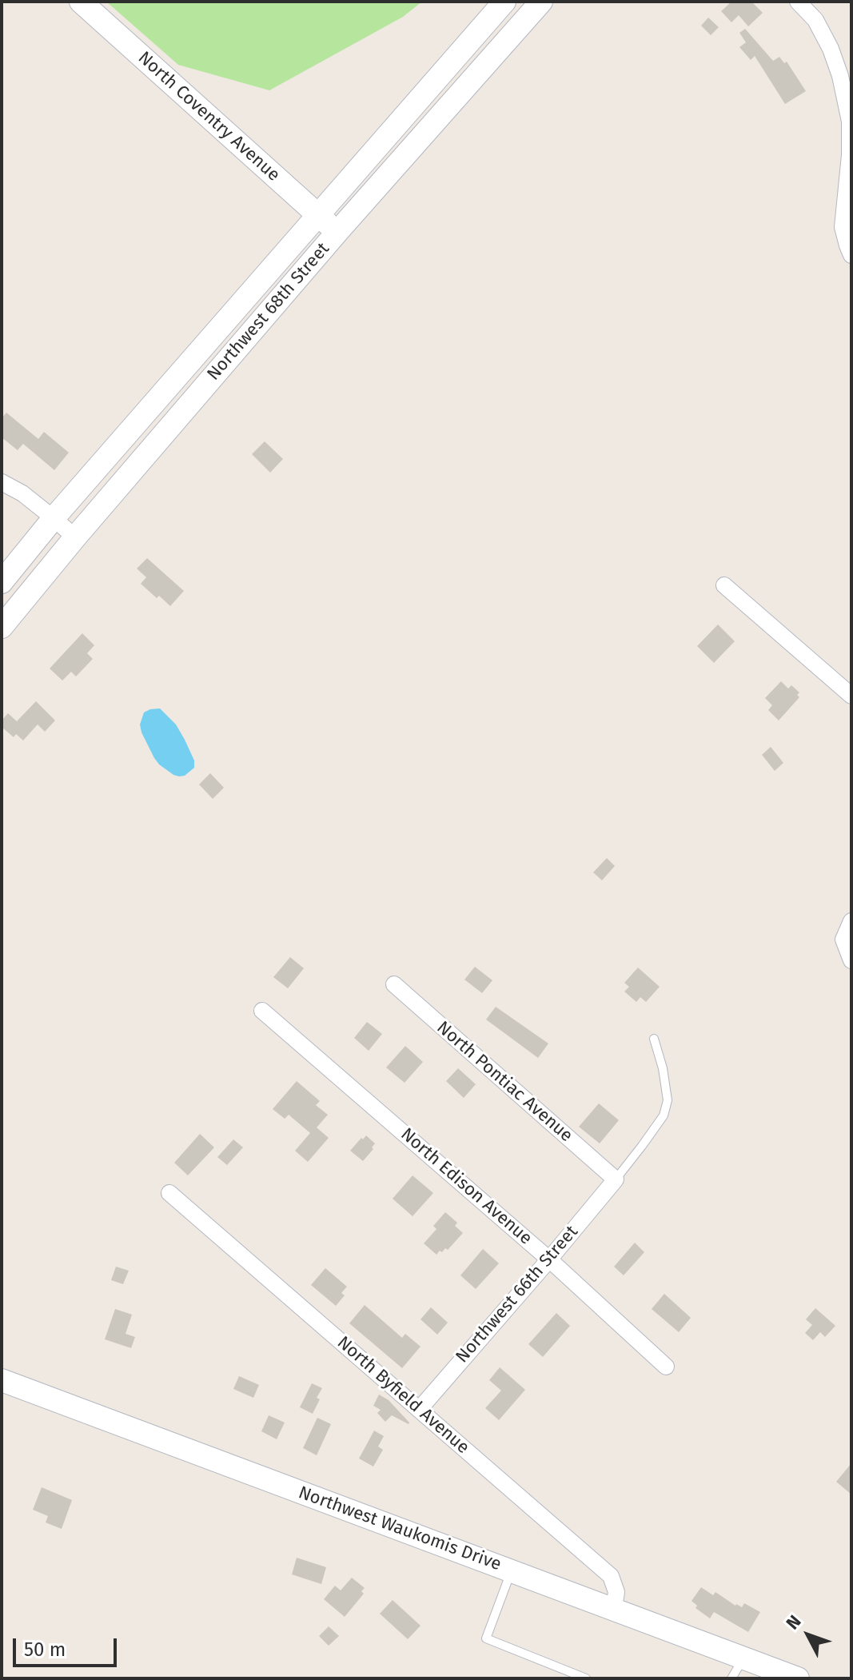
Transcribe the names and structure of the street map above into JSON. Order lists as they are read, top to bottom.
{
  "streets": {
    "main road": ["North Coventry Avenue", "Northwest 68th Street", "Northwest Waukomis Drive"],
    "street": [
      "North Pontiac Avenue",
      "North Edison Avenue",
      "Northwest 66th Street",
      "North Byfield Avenue"
    ]
  },
  "crossings": [
    ["North Coventry Avenue", "Northwest 68th Street"],
    ["North Pontiac Avenue", "Northwest 66th Street"],
    ["North Edison Avenue", "Northwest 66th Street"],
    ["Northwest 66th Street", "North Byfield Avenue"],
    ["North Byfield Avenue", "Northwest Waukomis Drive"]
  ],
  "scale_bar": "50 m",
  "north": "top left"
}
